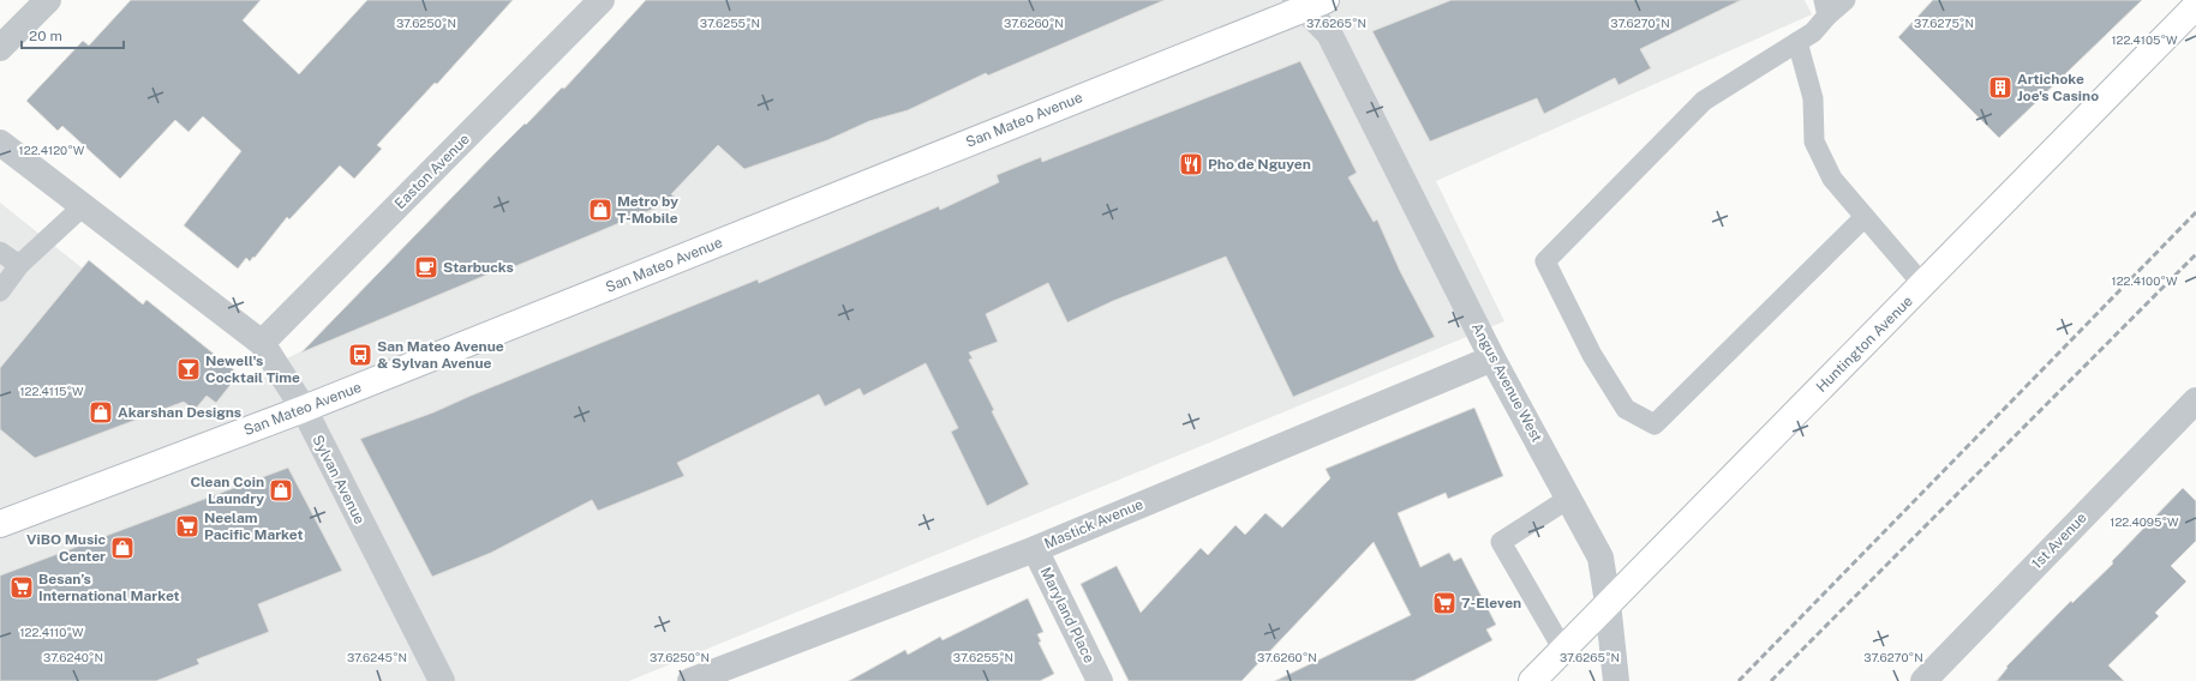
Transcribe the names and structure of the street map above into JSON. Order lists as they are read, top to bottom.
{
  "streets": {
    "street": [
      "San Mateo Avenue",
      "Easton Avenue",
      "Huntington Avenue",
      "Angus Avenue West",
      "Sylvan Avenue",
      "Mastick Avenue",
      "1st Avenue",
      "Maryland Place"
    ]
  },
  "crossings": [
    ["San Mateo Avenue", "Angus Avenue West"],
    ["San Mateo Avenue", "Sylvan Avenue"],
    ["Easton Avenue", "Sylvan Avenue"],
    ["Huntington Avenue", "Angus Avenue West"],
    ["Angus Avenue West", "Mastick Avenue"],
    ["Mastick Avenue", "Maryland Place"]
  ],
  "places": {
    "building": ["Artichoke Joe's Casino"],
    "restaurant": ["Pho de Nguyen"],
    "shop": [
      "Metro by T-Mobile",
      "Akarshan Designs",
      "Clean Coin Laundry",
      "ViBO Music Center"
    ],
    "cafe": ["Starbucks"],
    "bus stop": ["San Mateo Avenue & Sylvan Avenue"],
    "bar": ["Newell's Cocktail Time"],
    "supermarket": ["Neelam Pacific Market", "Besan’s International Market", "7-Eleven"]
  },
  "scale_bar": "20 m",
  "coordinates": [
    "37.6250°N",
    "37.6255°N",
    "37.6260°N",
    "37.6265°N",
    "37.6270°N",
    "37.6275°N",
    "122.4105°W",
    "122.4120°W",
    "122.4100°W",
    "122.4115°W",
    "122.4095°W",
    "122.4110°W",
    "37.6240°N",
    "37.6245°N"
  ]
}
